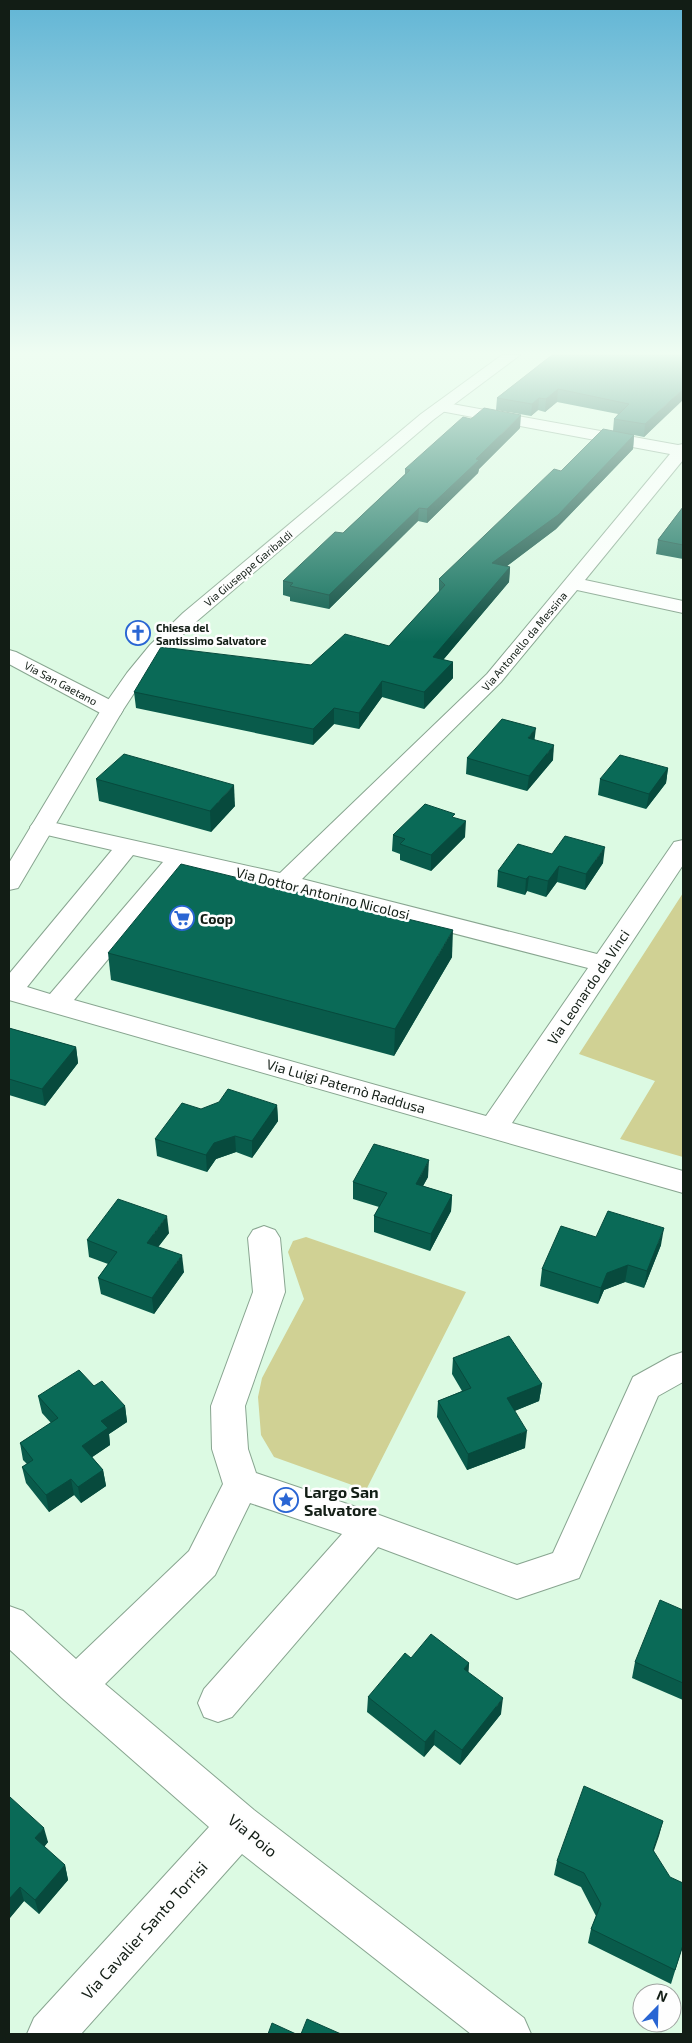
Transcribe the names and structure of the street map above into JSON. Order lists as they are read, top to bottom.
{
  "streets": {
    "street": [
      "Via Giuseppe Garibaldi",
      "Via Antonello da Messina",
      "Via San Gaetano",
      "Via Dottor Antonino Nicolosi",
      "Via Leonardo da Vinci",
      "Via Luigi Paternò Raddusa",
      "Via Poio",
      "Via Cavalier Santo Torrisi"
    ]
  },
  "crossings": [
    ["Via Giuseppe Garibaldi", "Via San Gaetano"],
    ["Via Giuseppe Garibaldi", "Via Dottor Antonino Nicolosi"],
    ["Via Antonello da Messina", "Via Dottor Antonino Nicolosi"],
    ["Via Dottor Antonino Nicolosi", "Via Leonardo da Vinci"],
    ["Via Leonardo da Vinci", "Via Luigi Paternò Raddusa"],
    ["Via Poio", "Via Cavalier Santo Torrisi"]
  ],
  "places": {
    "church": ["Chiesa del Santissimo Salvatore"],
    "supermarket": ["Coop"],
    "place": ["Largo San Salvatore"]
  },
  "north": "top right"
}
